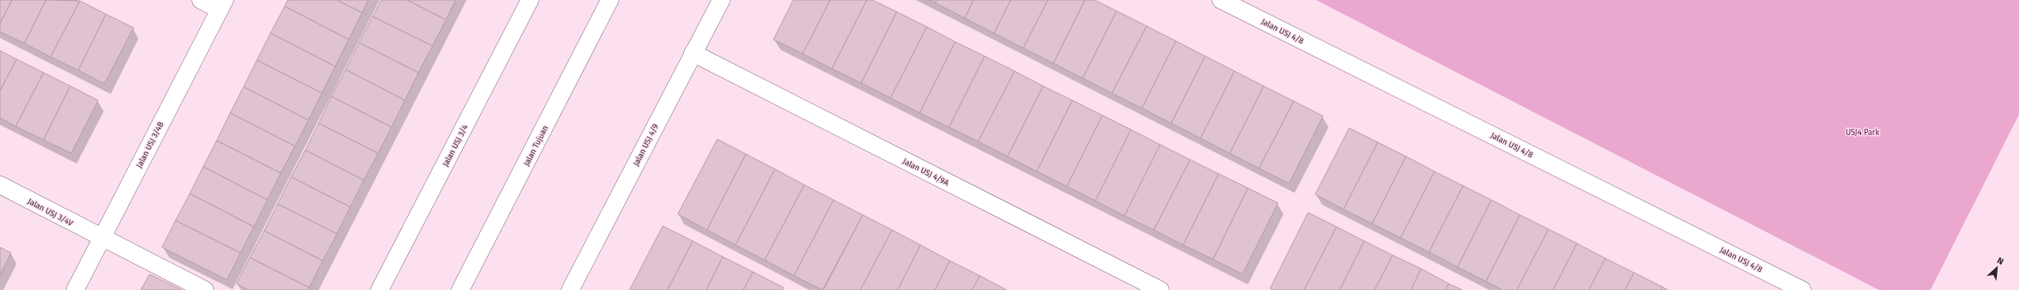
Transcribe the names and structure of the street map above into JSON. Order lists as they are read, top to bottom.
{
  "streets": {
    "street": [
      "Jalan USJ 4/8",
      "Jalan USJ 3/4B",
      "Jalan USJ 4/9",
      "Jalan USJ 3/4",
      "Jalan Tujuan",
      "Jalan USJ 4/9A",
      "Jalan USJ 3/4V"
    ]
  },
  "crossings": [
    ["Jalan USJ 3/4B", "Jalan USJ 3/4V"],
    ["Jalan USJ 4/9", "Jalan USJ 4/9A"]
  ],
  "parks": ["USJ4 Park"],
  "north": "top right"
}
